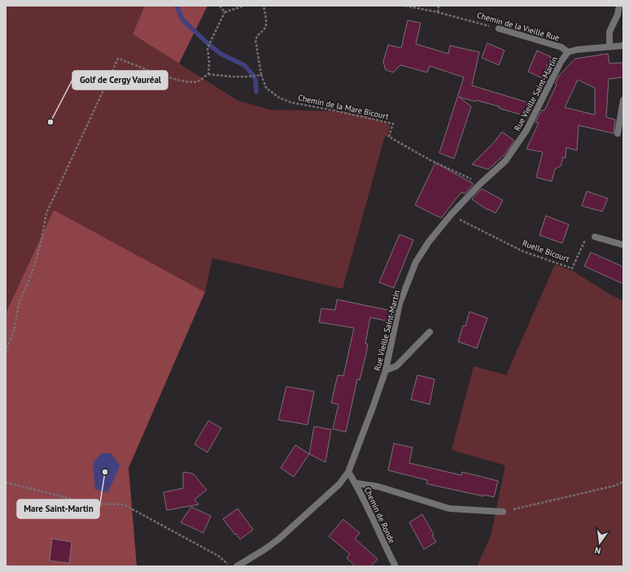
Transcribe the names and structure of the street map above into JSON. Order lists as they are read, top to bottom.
{
  "streets": {
    "street": ["Chemin de la Vieille Rue", "Rue Vieille Saint-Martin", "Chemin de Ronde"],
    "path": ["Chemin de la Mare Bicourt", "Ruelle Bicourt"]
  },
  "crossings": [
    ["Chemin de la Vieille Rue", "Rue Vieille Saint-Martin"],
    ["Rue Vieille Saint-Martin", "Chemin de la Mare Bicourt"],
    ["Rue Vieille Saint-Martin", "Ruelle Bicourt"],
    ["Rue Vieille Saint-Martin", "Chemin de Ronde"]
  ],
  "places": ["Golf de Cergy Vauréal", "Mare Saint-Martin"],
  "north": "bottom"
}
